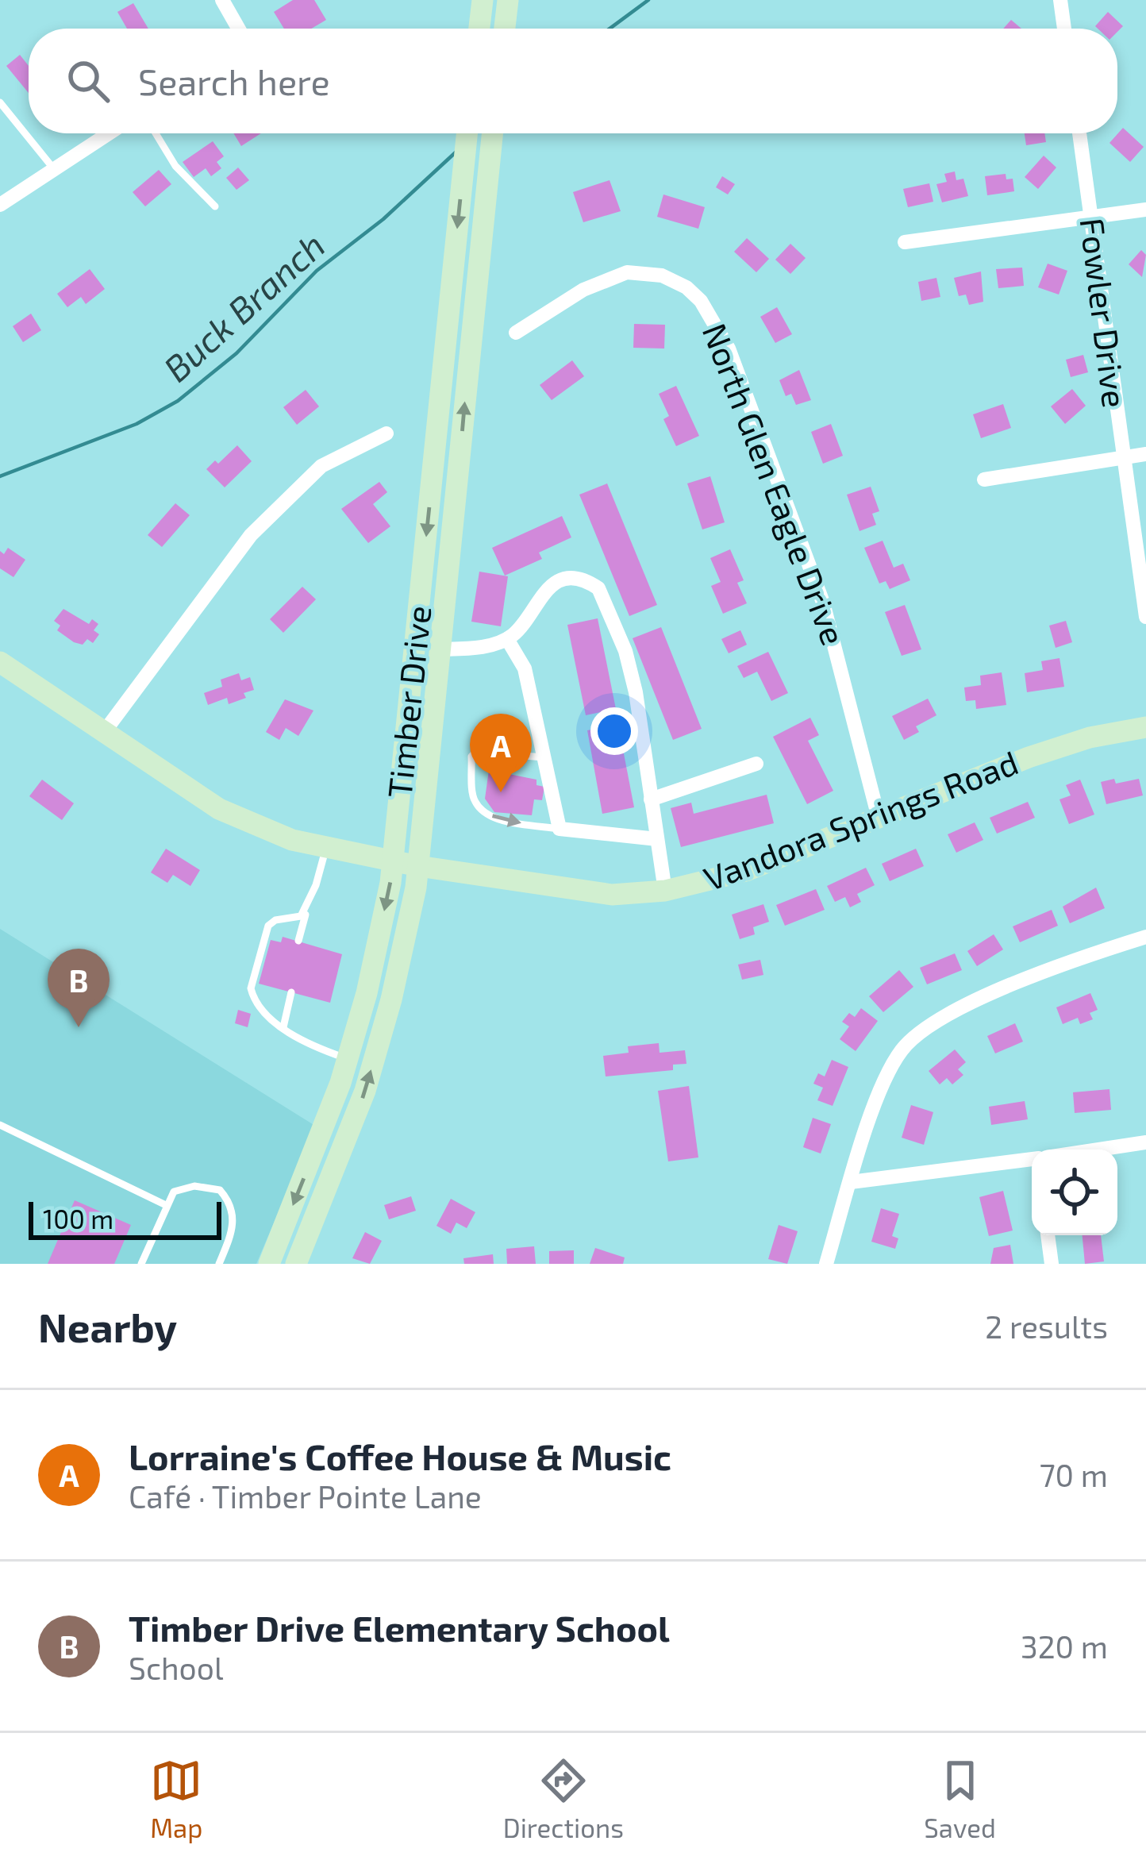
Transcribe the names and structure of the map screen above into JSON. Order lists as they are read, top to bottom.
{
  "streets": {
    "main road": ["Timber Drive", "Vandora Springs Road"],
    "street": ["Fowler Drive", "North Glen Eagle Drive"]
  },
  "crossings": [
    ["North Glen Eagle Drive", "Vandora Springs Road"],
    ["Timber Drive", "Vandora Springs Road"]
  ],
  "water": ["Buck Branch"],
  "scale_bar": "100 m",
  "page": {
    "search": "Search here",
    "pins": ["A", "B"],
    "scale": "100 m",
    "heading": ["Nearby", "2 results"],
    "list": [
      {
        "mark": "A",
        "name": "Lorraine's Coffee House & Music",
        "note": "Café · Timber Pointe Lane",
        "value": "70 m"
      },
      {
        "mark": "B",
        "name": "Timber Drive Elementary School",
        "note": "School",
        "value": "320 m"
      }
    ],
    "nav": ["Map", "Directions", "Saved"]
  }
}
